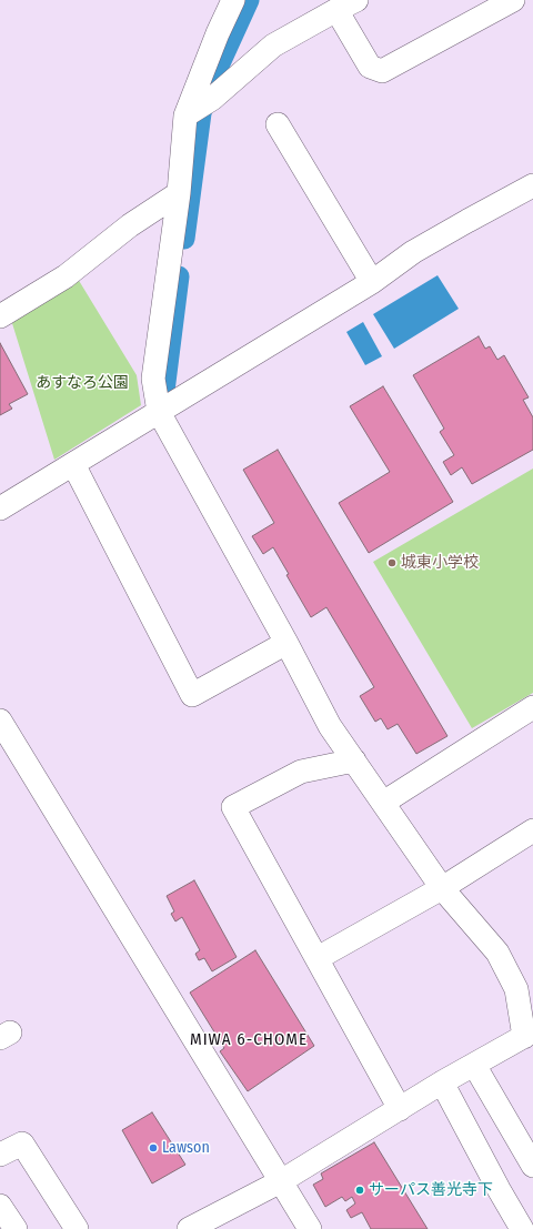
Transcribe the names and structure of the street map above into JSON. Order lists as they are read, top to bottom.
{
  "districts": ["MIWA 6-CHOME"],
  "parks": ["あすなろ公園"],
  "places": ["城東小学校", "Lawson", "サーパス善光寺下"]
}
